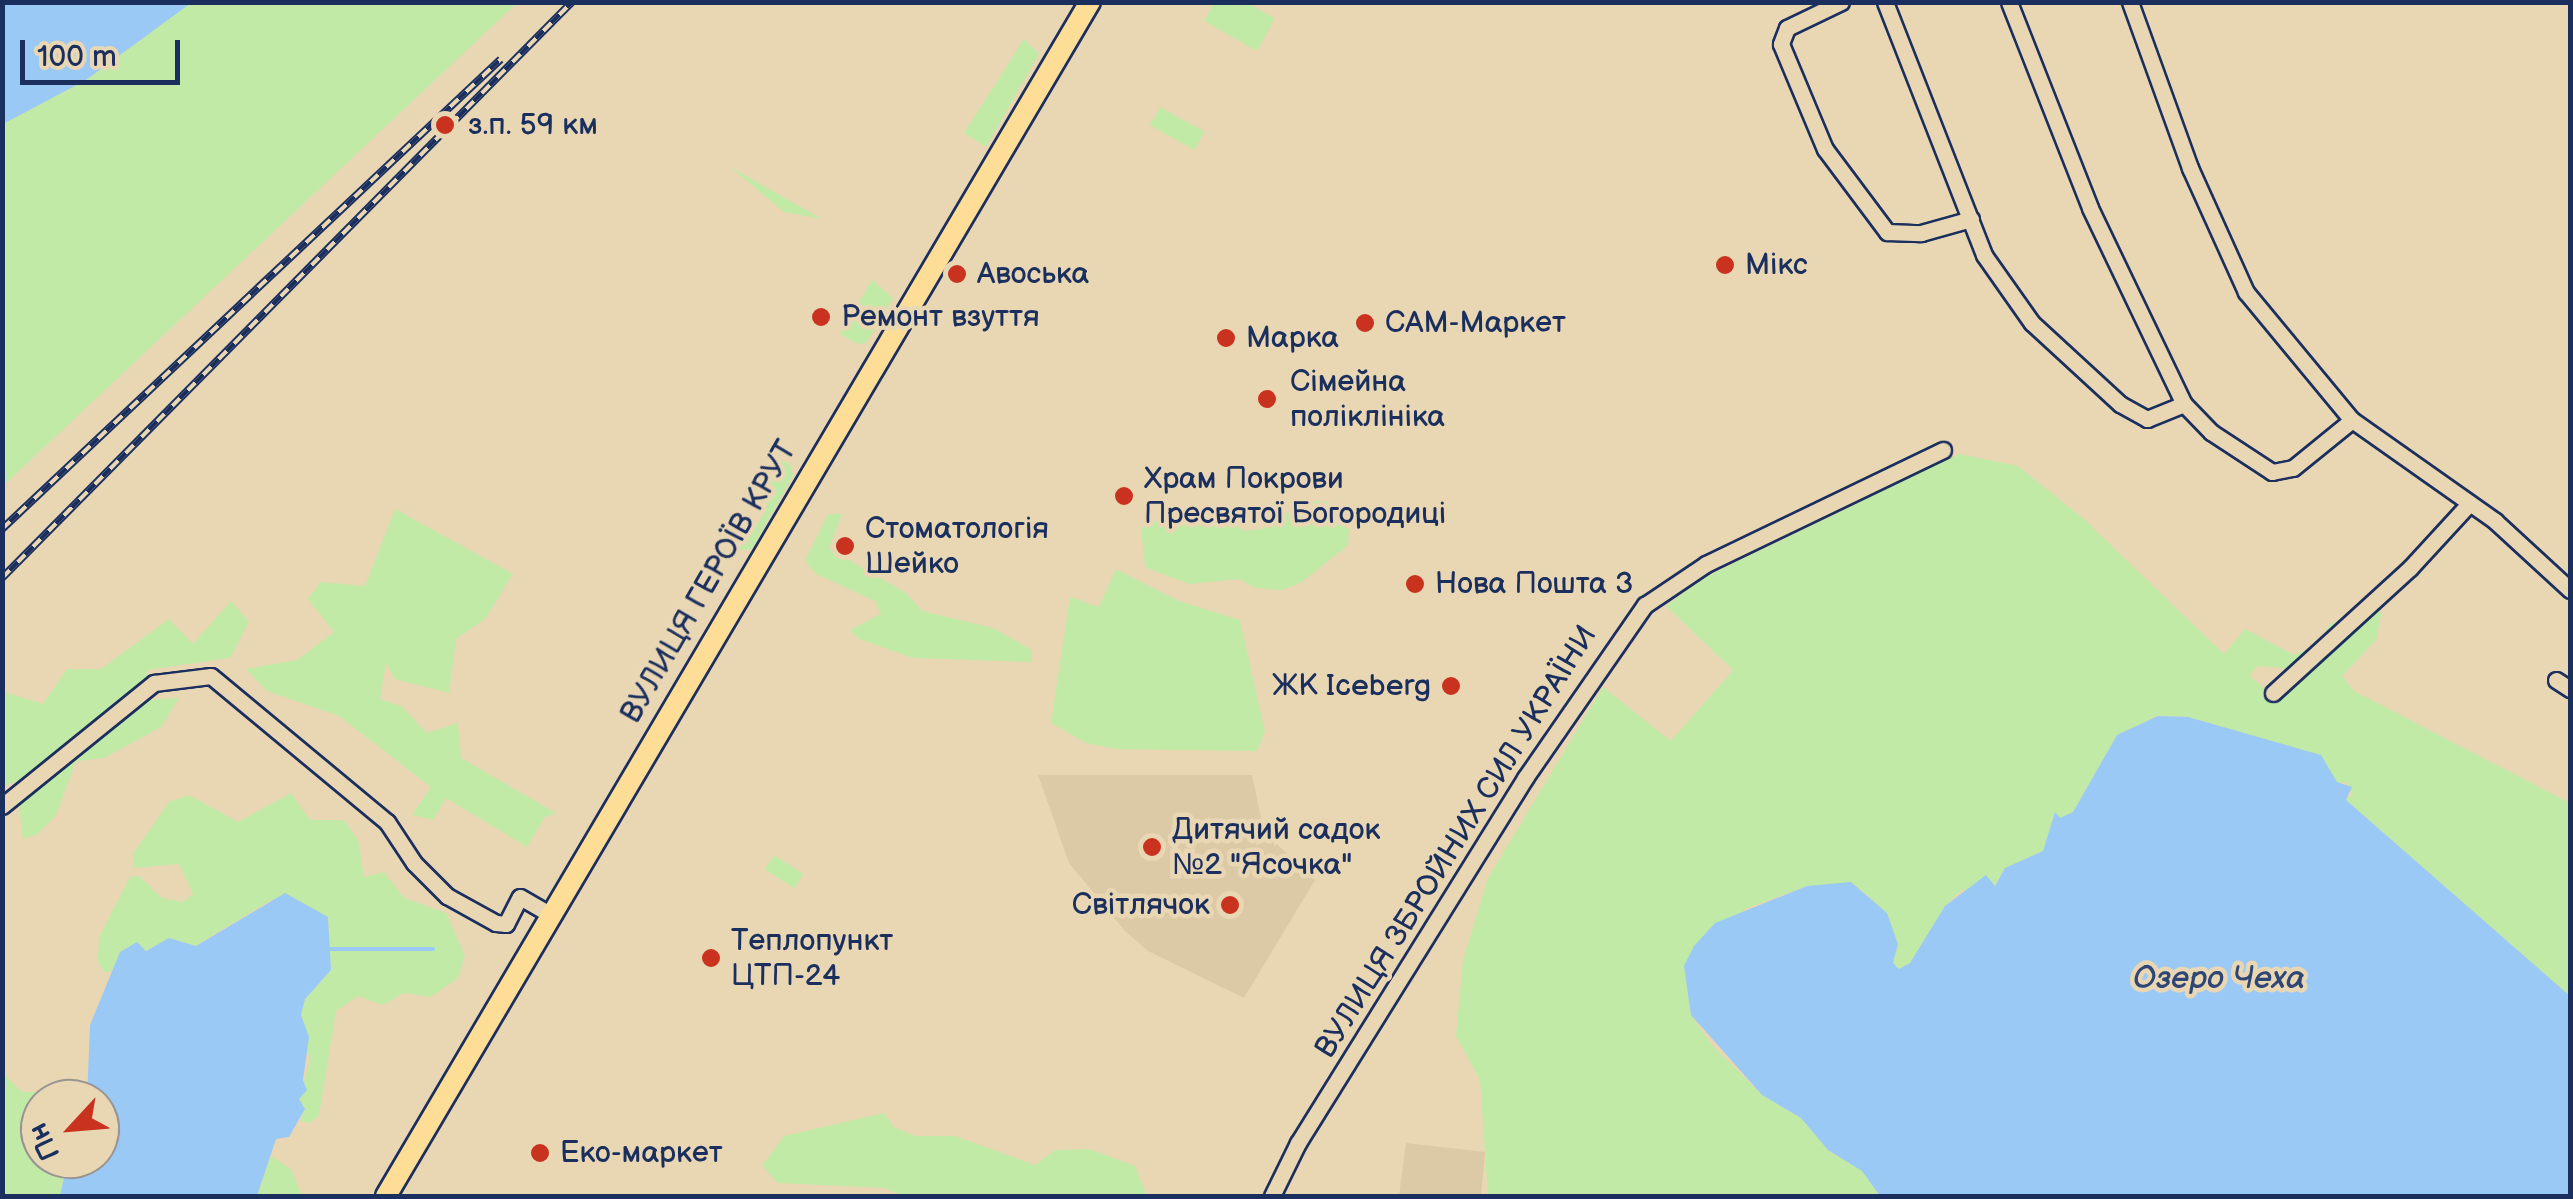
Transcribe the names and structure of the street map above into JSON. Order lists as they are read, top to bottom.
{
  "streets": {
    "main road": ["ВУЛИЦЯ ГЕРОЇВ КРУТ"],
    "street": ["ВУЛИЦЯ ЗБРОЙНИХ СИЛ УКРАЇНИ"]
  },
  "water": ["Озеро Чеха"],
  "places": [
    "з.п. 59 км",
    "Мікс",
    "Авоська",
    "Ремонт взуття",
    "САМ-Маркет",
    "Марка",
    "Сімейна поліклініка",
    "Храм Покрови Пресвятої Богородиці",
    "Стоматологія Шейко",
    "Нова Пошта 3",
    "ЖК Iceberg",
    "Дитячий садок №2 \"Ясочка\"",
    "Світлячок",
    "Теплопункт ЦТП-24",
    "Еко-маркет"
  ],
  "scale_bar": "100 m",
  "north": "bottom left"
}
